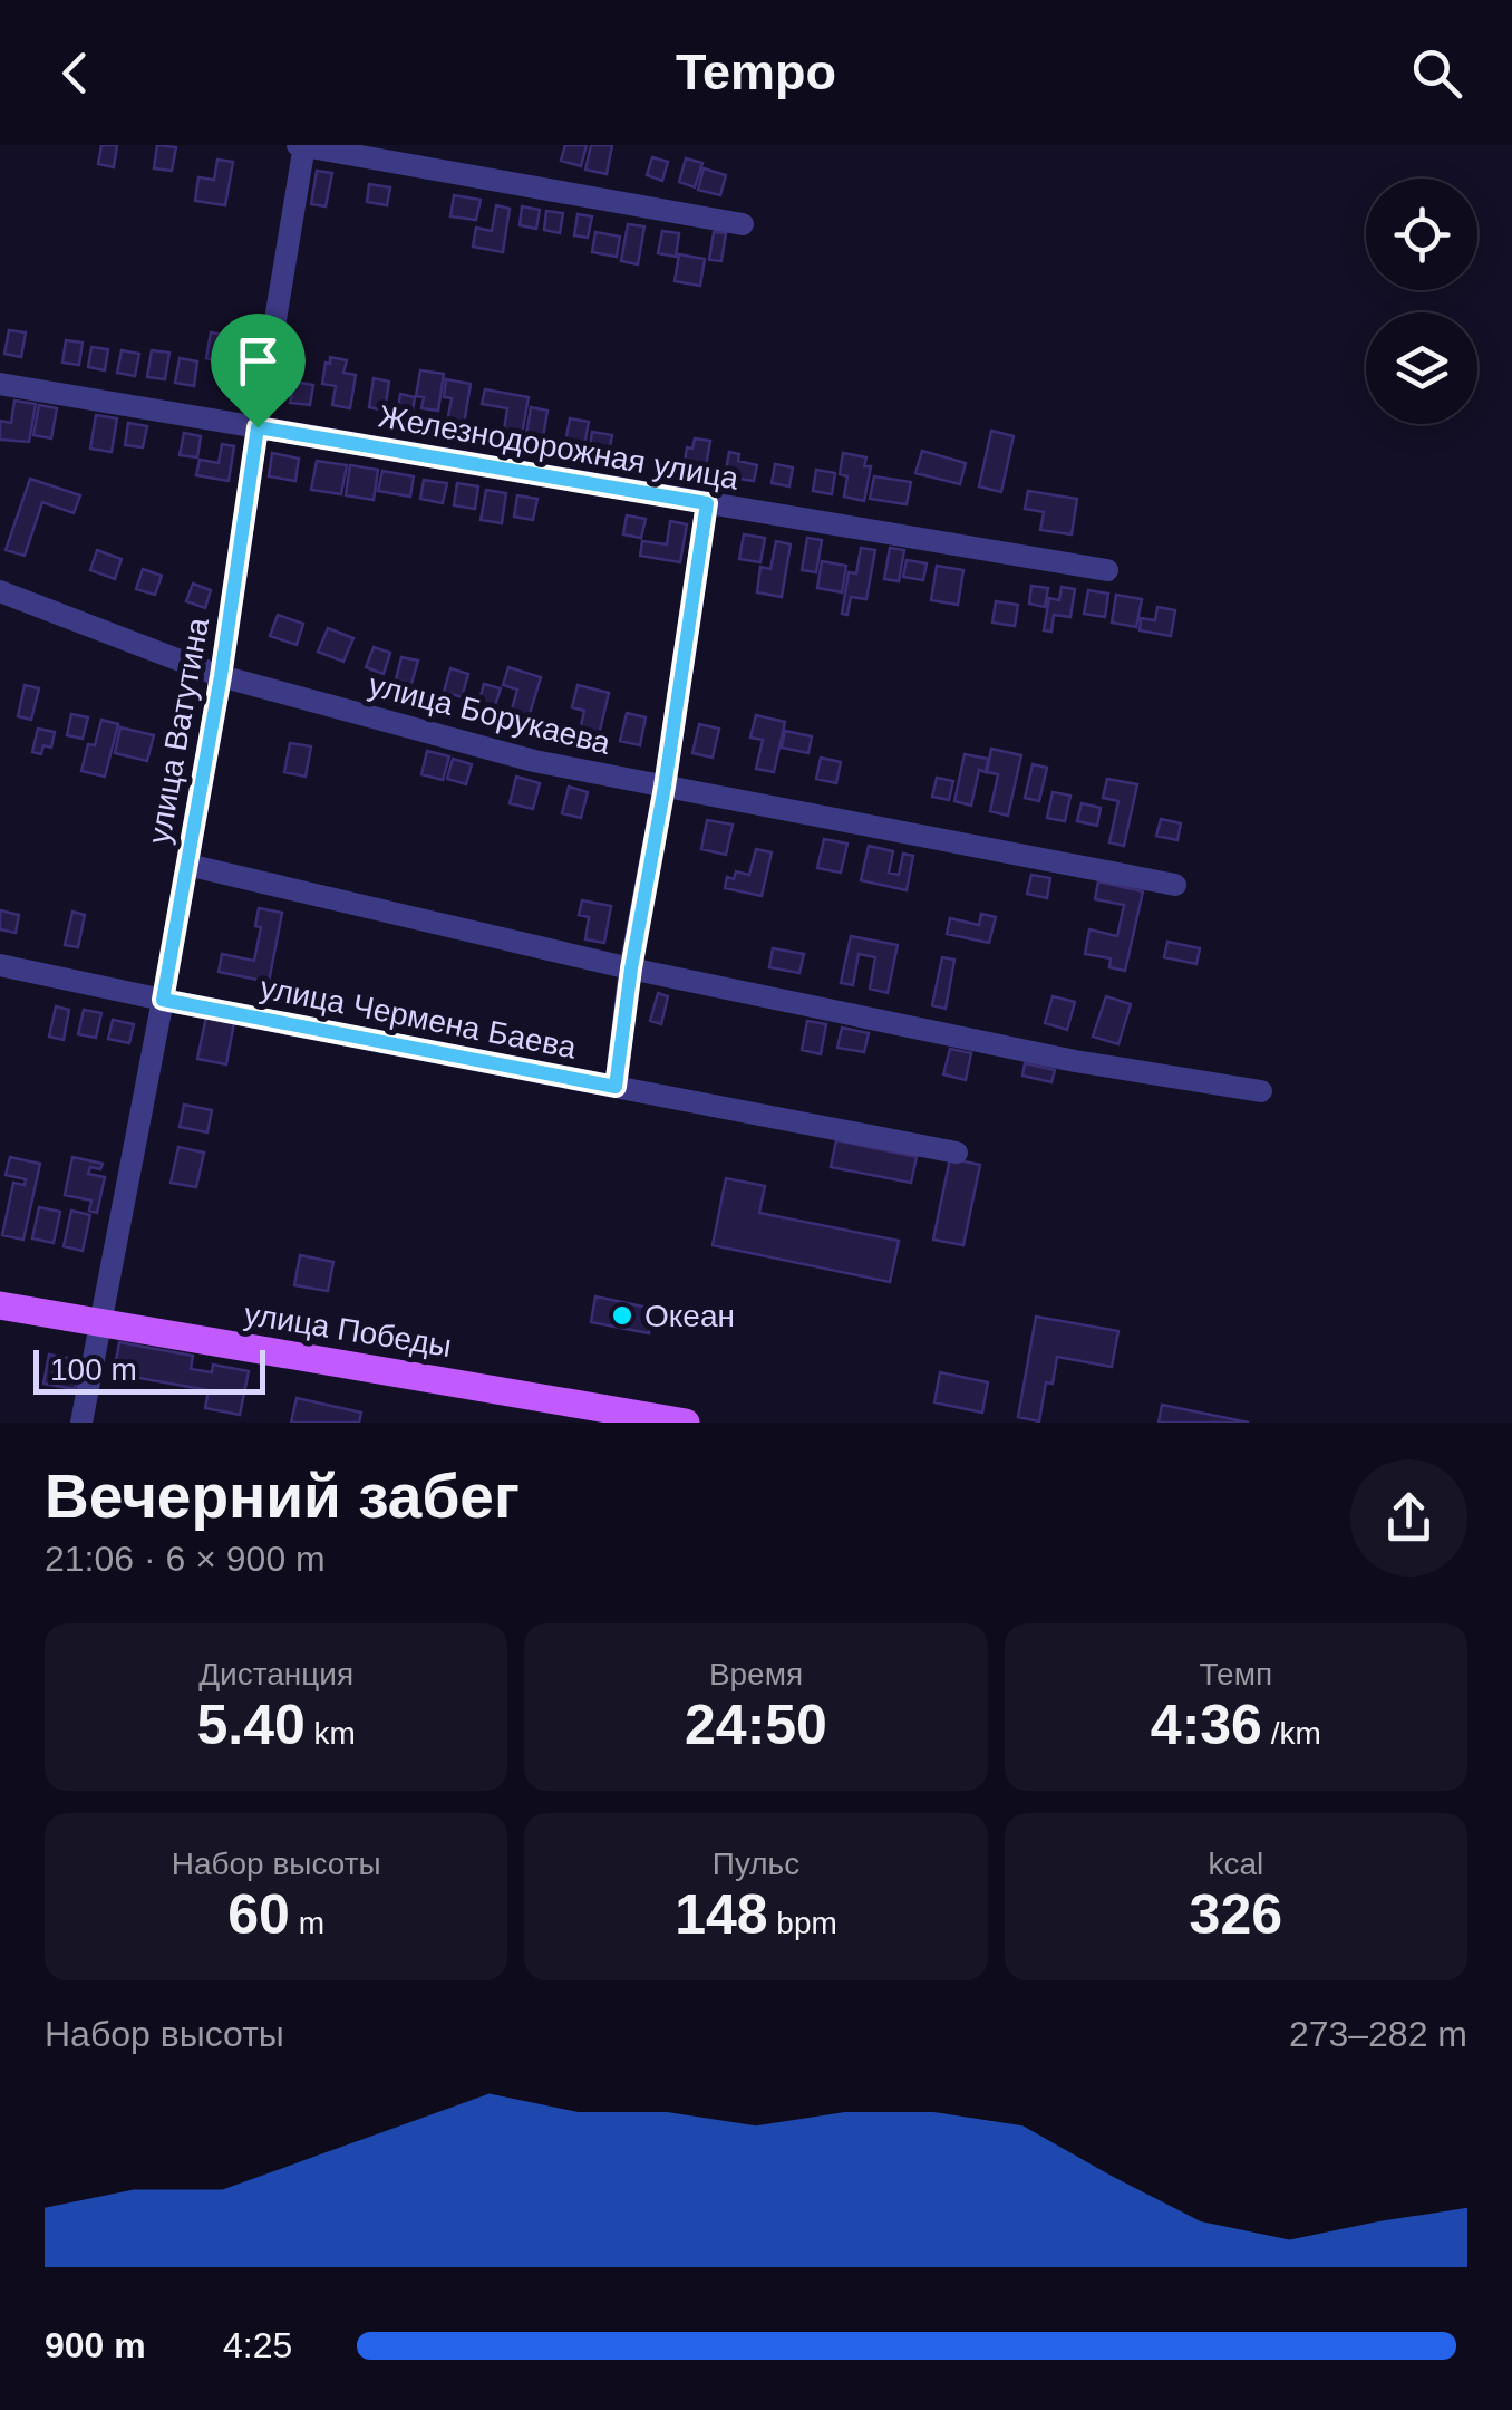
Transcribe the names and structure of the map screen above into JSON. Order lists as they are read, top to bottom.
{
  "streets": {
    "main road": ["улица Победы"],
    "street": [
      "Железнодорожная улица",
      "улица Борукаева",
      "улица Ватутина",
      "улица Чермена Баева"
    ]
  },
  "crossings": [
    ["Железнодорожная улица", "улица Ватутина"],
    ["улица Борукаева", "улица Ватутина"],
    ["улица Ватутина", "улица Чермена Баева"],
    ["улица Ватутина", "улица Победы"]
  ],
  "places": ["Океан"],
  "scale_bar": "100 m",
  "page": {
    "header": "Tempo",
    "scale": "100 m",
    "heading": ["Вечерний забег", "21:06 · 6 × 900 m"],
    "stats": [
      ["Дистанция", "5.40 km"],
      ["Время", "24:50"],
      ["Темп", "4:36 /km"],
      ["Набор высоты", "60 m"],
      ["Пульс", "148 bpm"],
      ["kcal", "326"]
    ],
    "chart": ["Набор высоты", "273–282 m"],
    "list": [
      {
        "name": "900 m",
        "note": "4:25"
      }
    ]
  }
}
